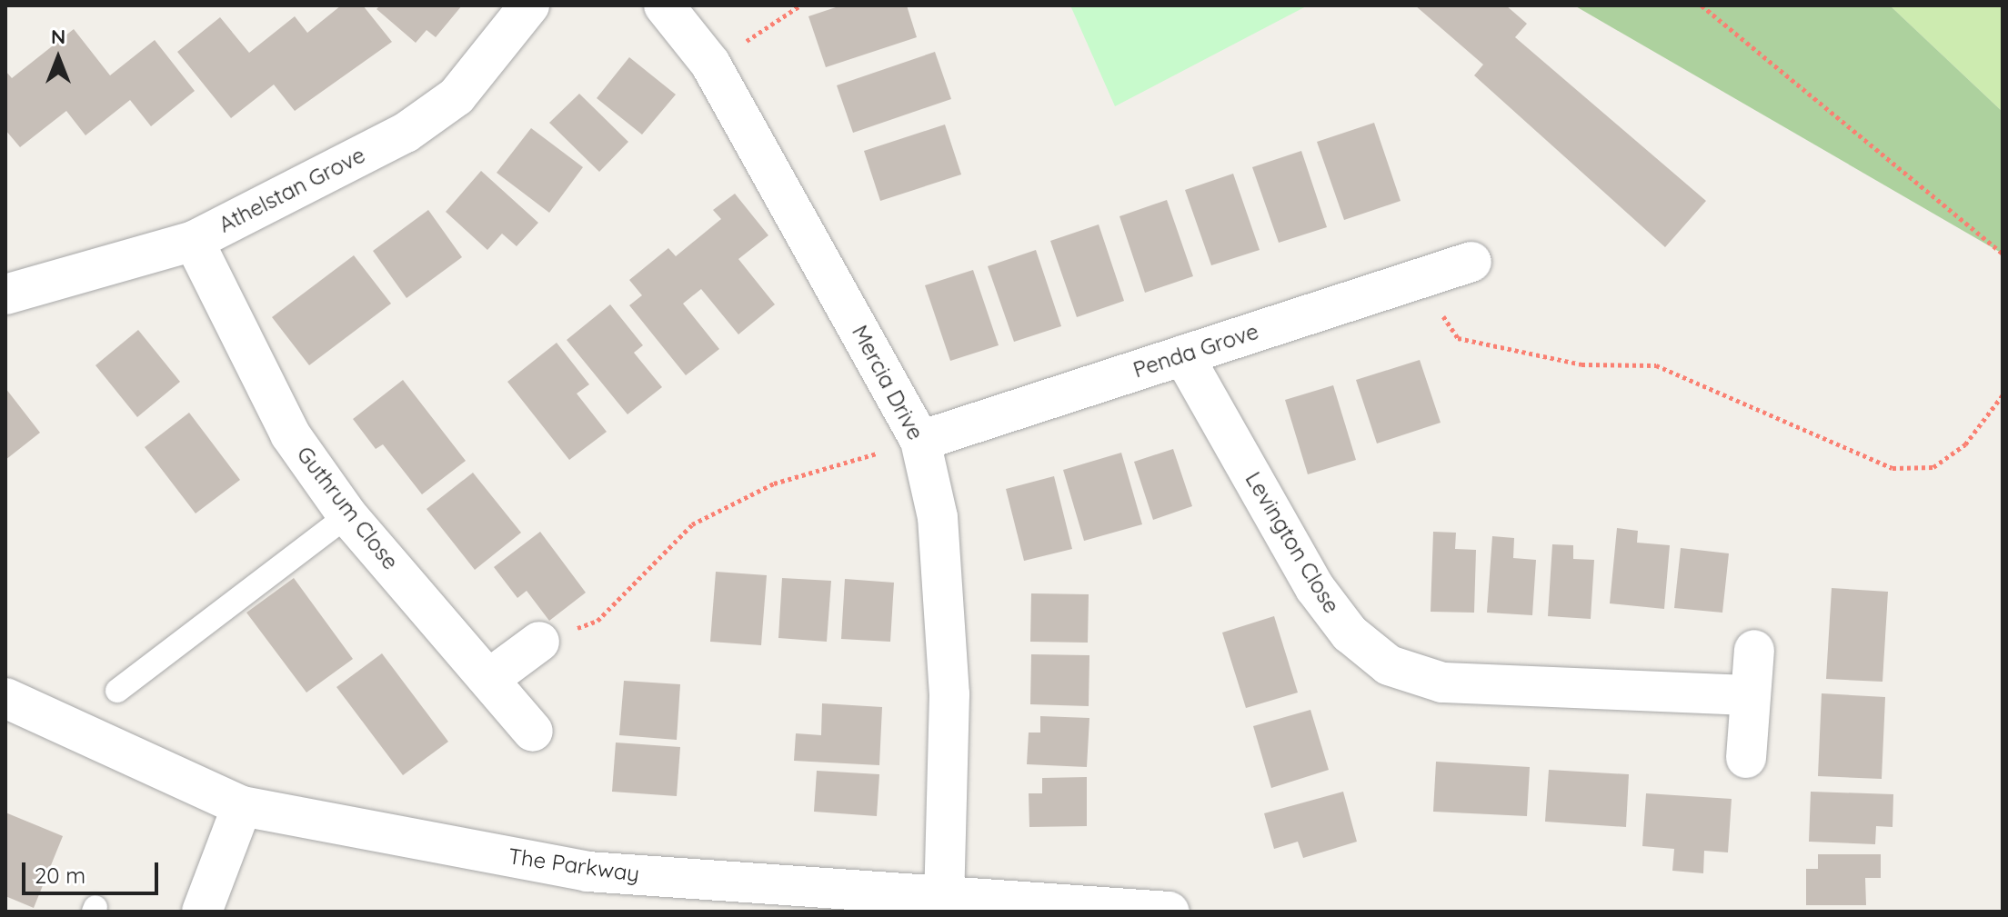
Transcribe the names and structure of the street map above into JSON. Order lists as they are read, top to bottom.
{
  "streets": {
    "street": [
      "Athelstan Grove",
      "Penda Grove",
      "Mercia Drive",
      "Guthrum Close",
      "Levington Close",
      "The Parkway"
    ]
  },
  "crossings": [
    ["Athelstan Grove", "Guthrum Close"],
    ["Penda Grove", "Mercia Drive"],
    ["Penda Grove", "Levington Close"],
    ["Mercia Drive", "The Parkway"]
  ],
  "scale_bar": "20 m",
  "north": "top"
}
